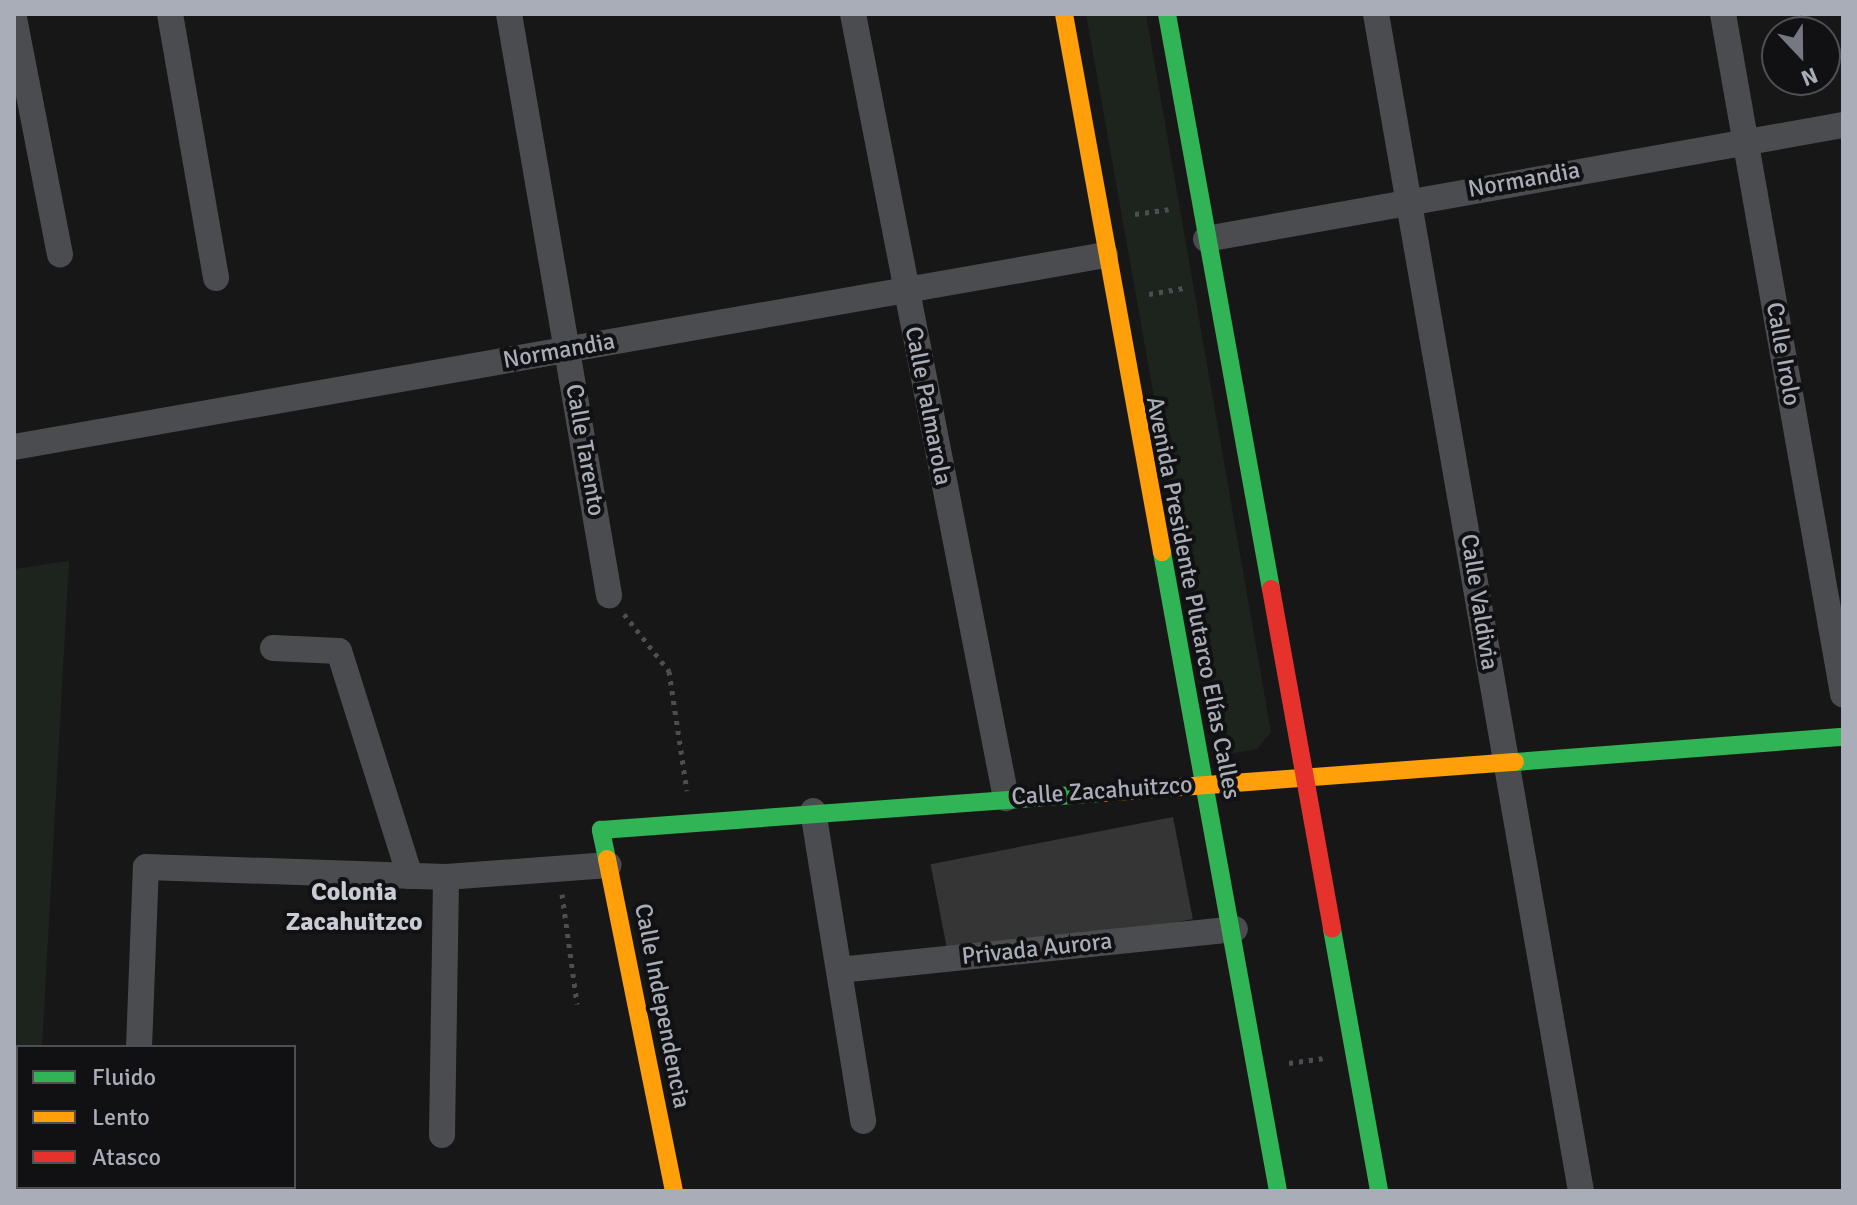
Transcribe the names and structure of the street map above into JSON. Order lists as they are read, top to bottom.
{
  "streets": {
    "main road": ["Avenida Presidente Plutarco Elías Calles", "Calle Zacahuitzco", "Calle Independencia"],
    "street": [
      "Normandia",
      "Calle Irolo",
      "Calle Palmarola",
      "Calle Tarento",
      "Calle Valdivia",
      "Privada Aurora"
    ]
  },
  "crossings": [
    ["Normandia", "Calle Irolo"],
    ["Normandia", "Calle Palmarola"],
    ["Normandia", "Calle Tarento"],
    ["Normandia", "Avenida Presidente Plutarco Elías Calles"],
    ["Normandia", "Calle Valdivia"],
    ["Calle Palmarola", "Calle Zacahuitzco"],
    ["Avenida Presidente Plutarco Elías Calles", "Calle Zacahuitzco"],
    ["Avenida Presidente Plutarco Elías Calles", "Privada Aurora"],
    ["Calle Valdivia", "Calle Zacahuitzco"],
    ["Calle Zacahuitzco", "Calle Independencia"]
  ],
  "districts": ["Colonia Zacahuitzco"],
  "legend": ["Fluido", "Lento", "Atasco"],
  "north": "bottom"
}
